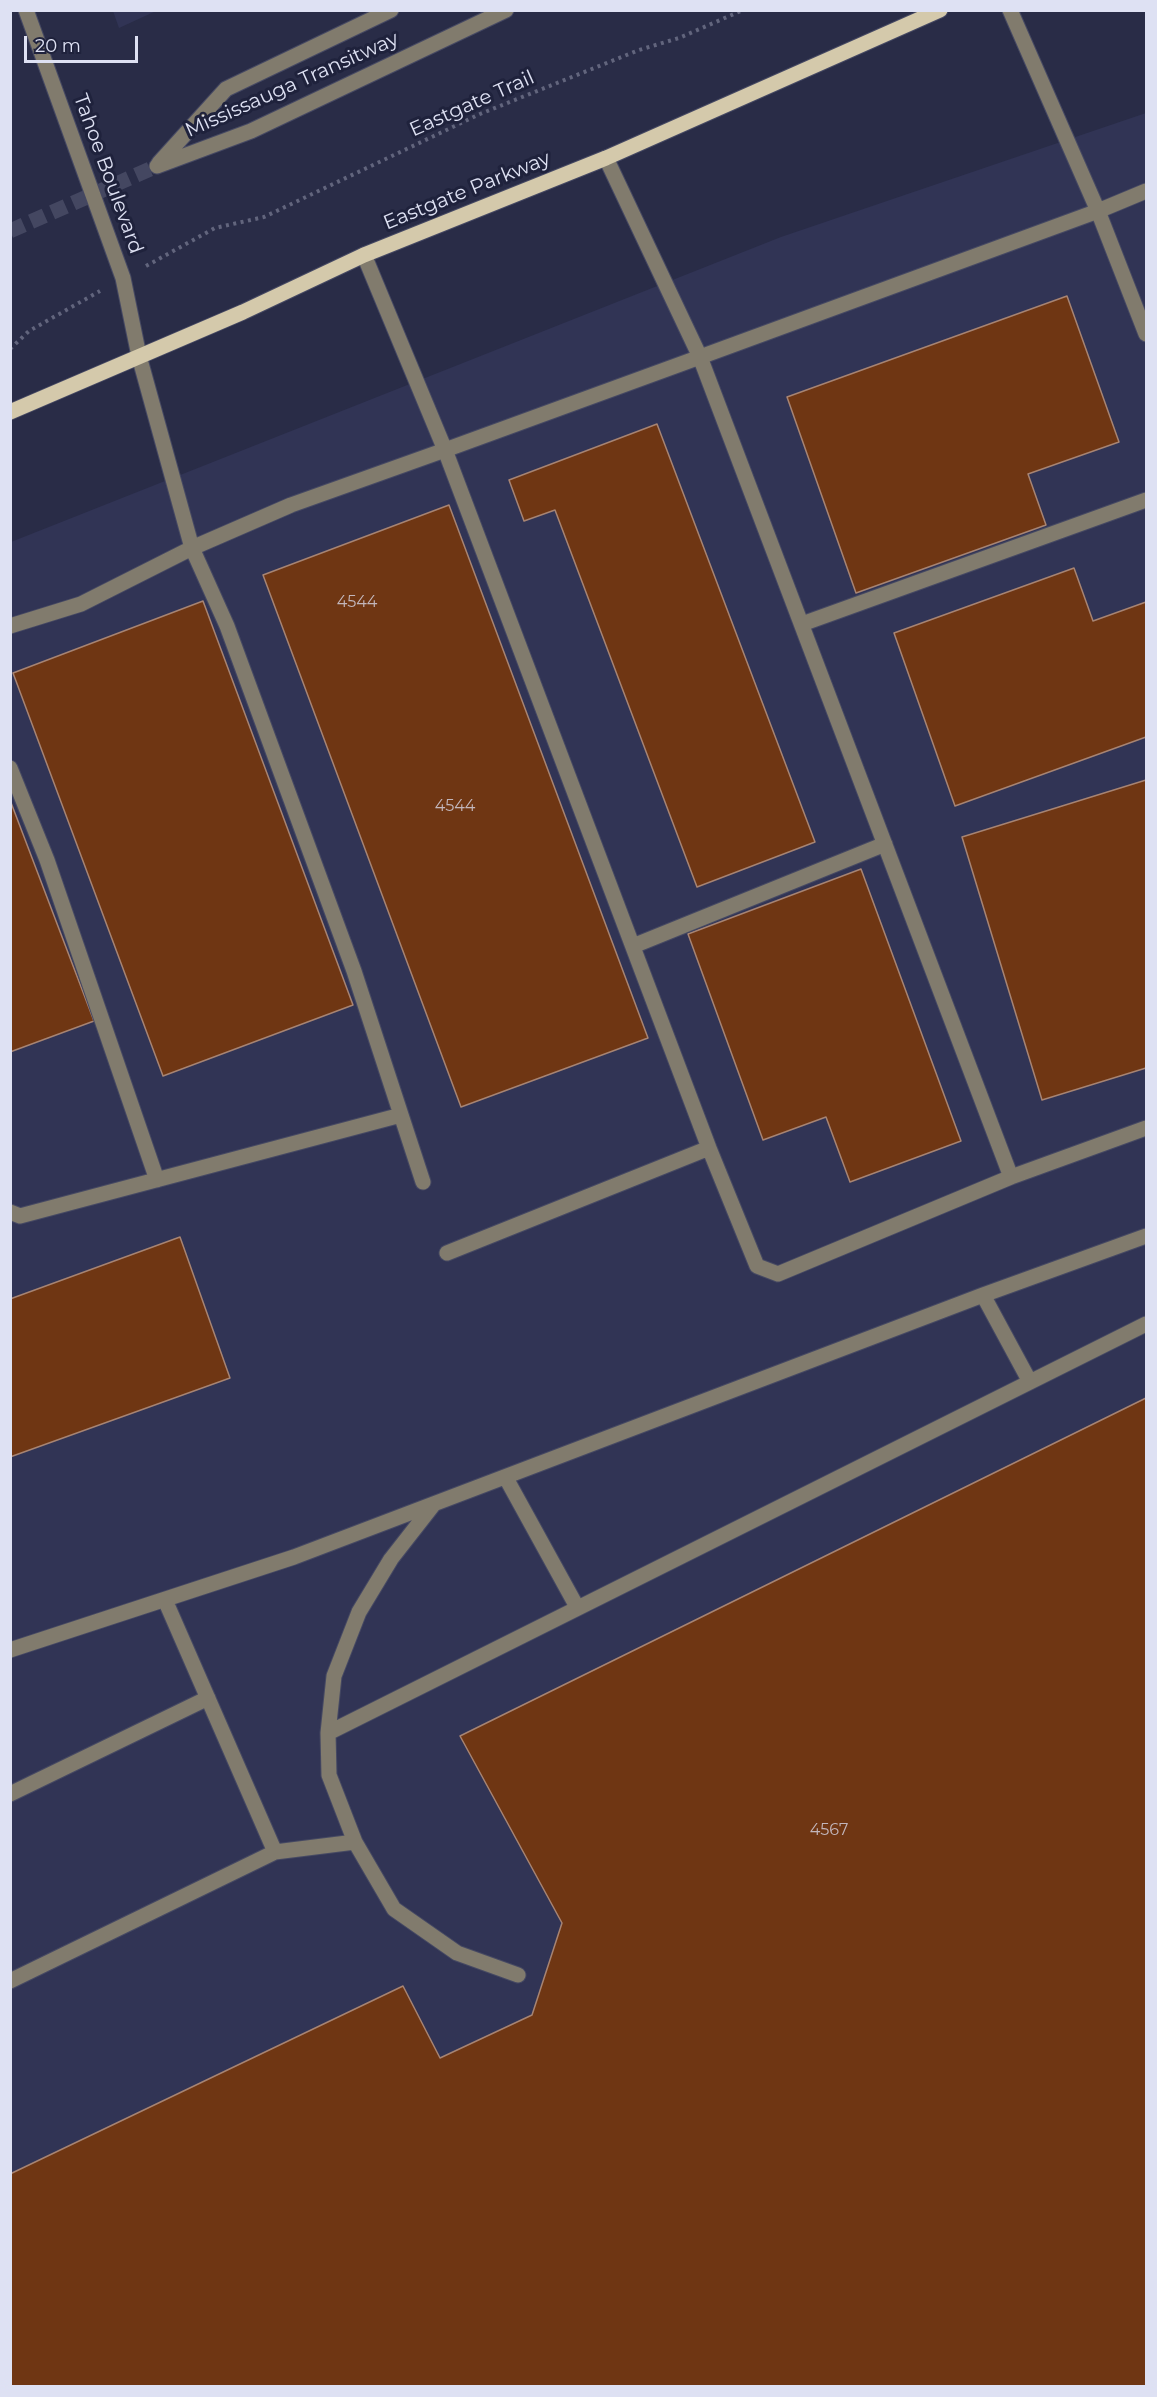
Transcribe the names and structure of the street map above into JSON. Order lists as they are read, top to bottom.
{
  "streets": {
    "main road": ["Eastgate Parkway"],
    "street": ["Mississauga Transitway", "Tahoe Boulevard"],
    "path": ["Eastgate Trail"]
  },
  "crossings": [
    ["Tahoe Boulevard", "Eastgate Parkway"]
  ],
  "house_numbers": ["4544", "4544", "4567"],
  "scale_bar": "20 m"
}
